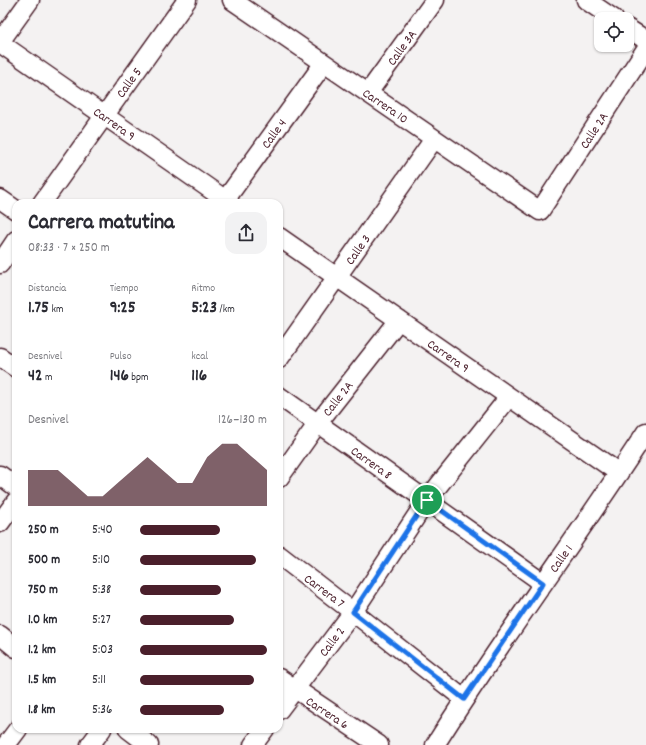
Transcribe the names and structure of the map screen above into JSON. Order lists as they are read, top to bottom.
{
  "streets": {
    "street": [
      "Calle 3A",
      "Calle 5",
      "Carrera 10",
      "Carrera 9",
      "Calle 2A",
      "Calle 4",
      "Calle 3",
      "Carrera 8",
      "Calle 1",
      "Carrera 7",
      "Calle 2",
      "Carrera 6"
    ]
  },
  "crossings": [
    ["Calle 3A", "Carrera 10"],
    ["Calle 5", "Carrera 9"],
    ["Carrera 10", "Calle 2A"],
    ["Carrera 10", "Calle 4"],
    ["Carrera 10", "Calle 3"],
    ["Carrera 9", "Calle 2A"],
    ["Carrera 9", "Calle 3"],
    ["Carrera 9", "Calle 1"],
    ["Carrera 9", "Calle 2"],
    ["Calle 2A", "Carrera 8"],
    ["Carrera 8", "Calle 1"],
    ["Carrera 8", "Calle 2"],
    ["Calle 1", "Carrera 7"],
    ["Carrera 7", "Calle 2"],
    ["Calle 2", "Carrera 6"]
  ],
  "page": {
    "heading": ["Carrera matutina", "08:33 · 7 × 250 m"],
    "stats": [
      ["Distancia", "1.75 km"],
      ["Tiempo", "9:25"],
      ["Ritmo", "5:23 /km"],
      ["Desnivel", "42 m"],
      ["Pulso", "146 bpm"],
      ["kcal", "116"]
    ],
    "chart": ["Desnivel", "126–130 m"],
    "list": [
      {
        "name": "250 m",
        "note": "5:40"
      },
      {
        "name": "500 m",
        "note": "5:10"
      },
      {
        "name": "750 m",
        "note": "5:38"
      },
      {
        "name": "1.0 km",
        "note": "5:27"
      },
      {
        "name": "1.2 km",
        "note": "5:03"
      },
      {
        "name": "1.5 km",
        "note": "5:11"
      },
      {
        "name": "1.8 km",
        "note": "5:36"
      }
    ]
  }
}
